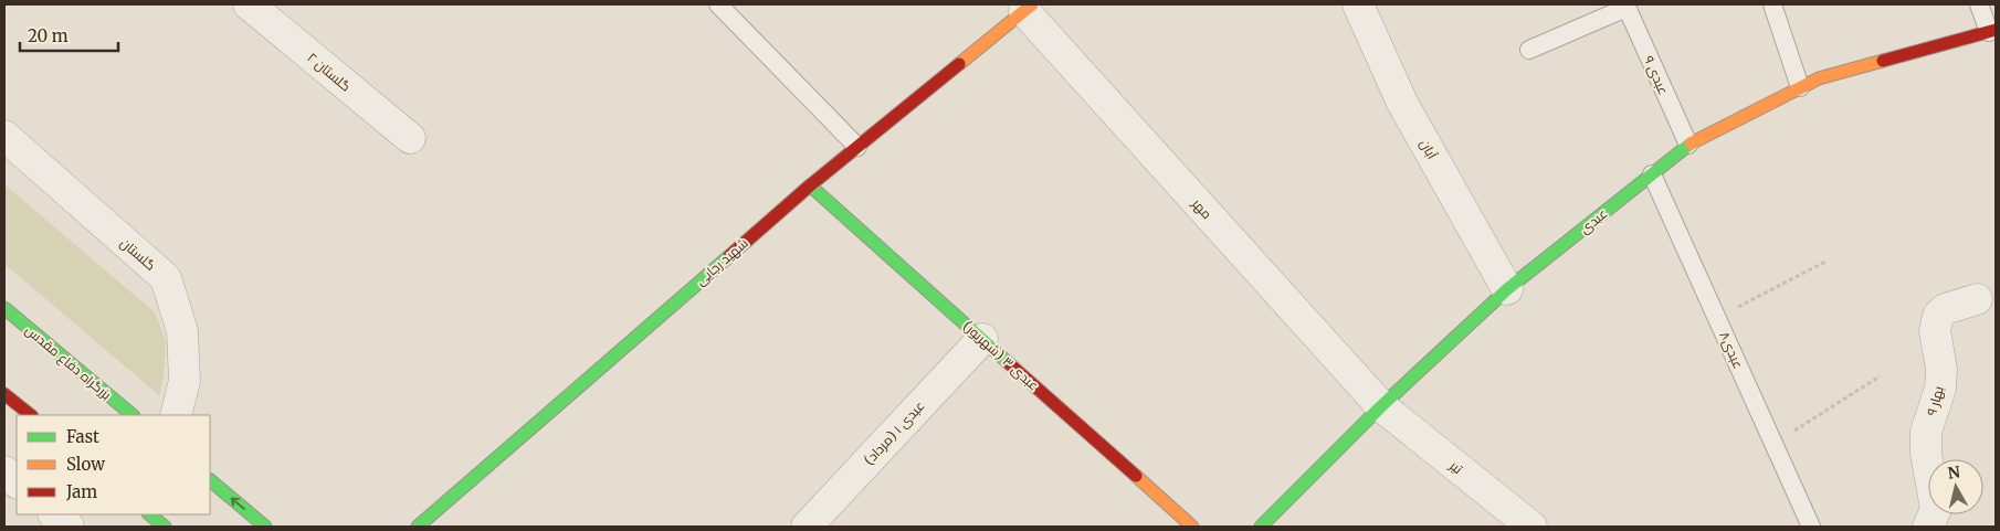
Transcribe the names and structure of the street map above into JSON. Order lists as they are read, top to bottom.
{
  "streets": {
    "main road": [
      "عبدی",
      "شهید رجایی",
      "عبدی ۳ (شهریور)",
      "بزرگراه دفاع مقدس"
    ],
    "street": [
      "گلستان ۲",
      "آبان",
      "مهر",
      "گلستان",
      "بهار ۹",
      "عبدی ۱ (مرداد)",
      "تیر"
    ],
    "lane": ["عبدی ۹", "عبدی۸"]
  },
  "crossings": [
    ["عبدی ۹", "عبدی"],
    ["آبان", "عبدی"],
    ["مهر", "عبدی"],
    ["مهر", "شهید رجایی"],
    ["مهر", "تیر"],
    ["عبدی", "عبدی۸"],
    ["عبدی", "تیر"],
    ["شهید رجایی", "عبدی ۳ (شهریور)"],
    ["عبدی ۳ (شهریور)", "عبدی ۱ (مرداد)"]
  ],
  "legend": ["Fast", "Slow", "Jam"],
  "scale_bar": "20 m",
  "north": "top"
}
